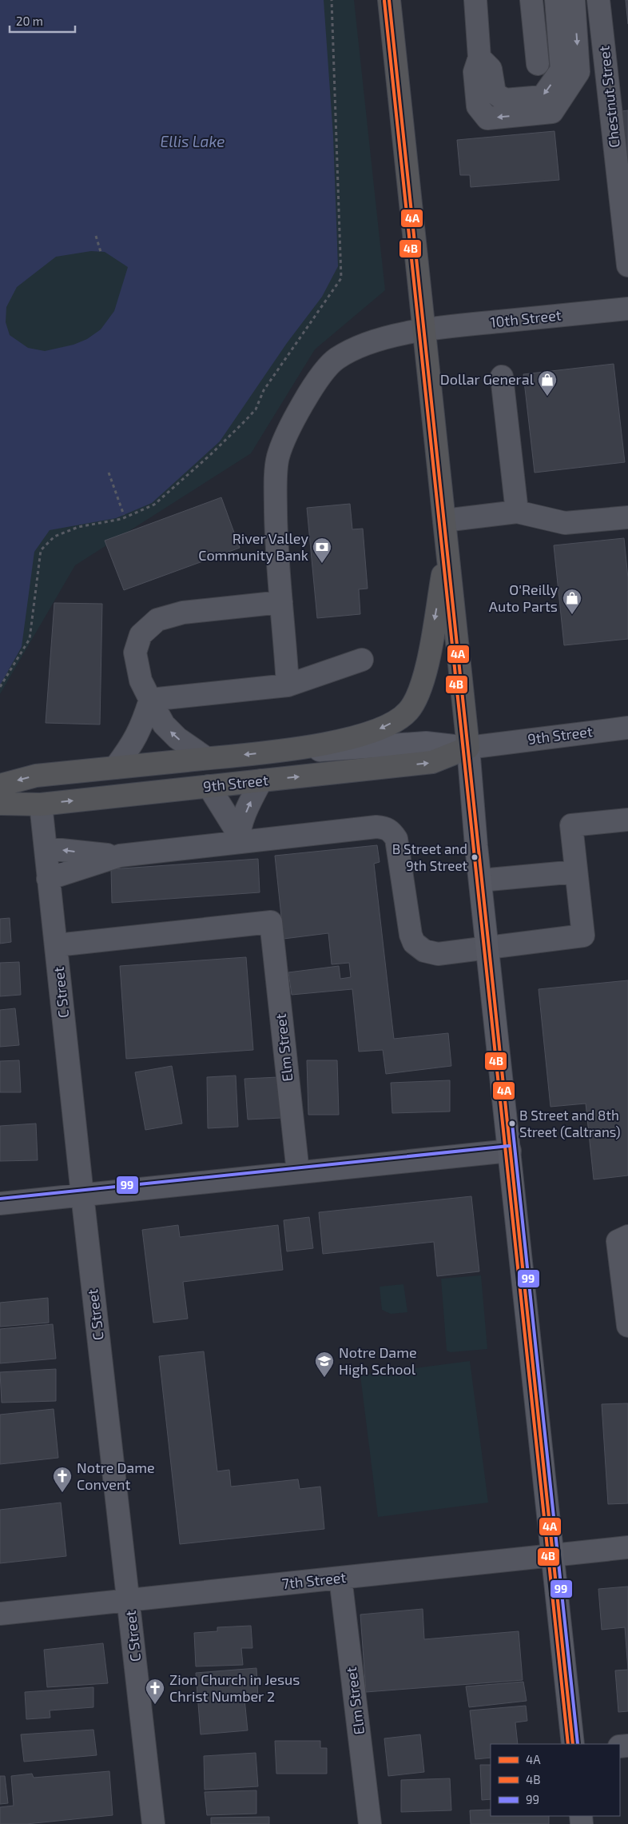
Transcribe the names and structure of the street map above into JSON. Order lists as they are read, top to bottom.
{
  "streets": {
    "highway": ["9th Street"],
    "street": [
      "Chestnut Street",
      "10th Street",
      "C Street",
      "Elm Street",
      "7th Street"
    ]
  },
  "crossings": [
    ["9th Street", "C Street"],
    ["C Street", "Elm Street"],
    ["C Street", "7th Street"],
    ["Elm Street", "7th Street"]
  ],
  "water": ["Ellis Lake"],
  "places": {
    "shop": ["Dollar General", "O'Reilly Auto Parts"],
    "bank": ["River Valley Community Bank"],
    "other": ["B Street and 9th Street", "B Street and 8th Street (Caltrans)"],
    "school or university": ["Notre Dame High School"],
    "church": ["Notre Dame Convent", "Zion Church in Jesus Christ Number 2"]
  },
  "lines": ["transit line 4A", "transit line 4B", "transit line 99"],
  "legend": ["4A", "4B", "99"],
  "scale_bar": "20 m"
}
